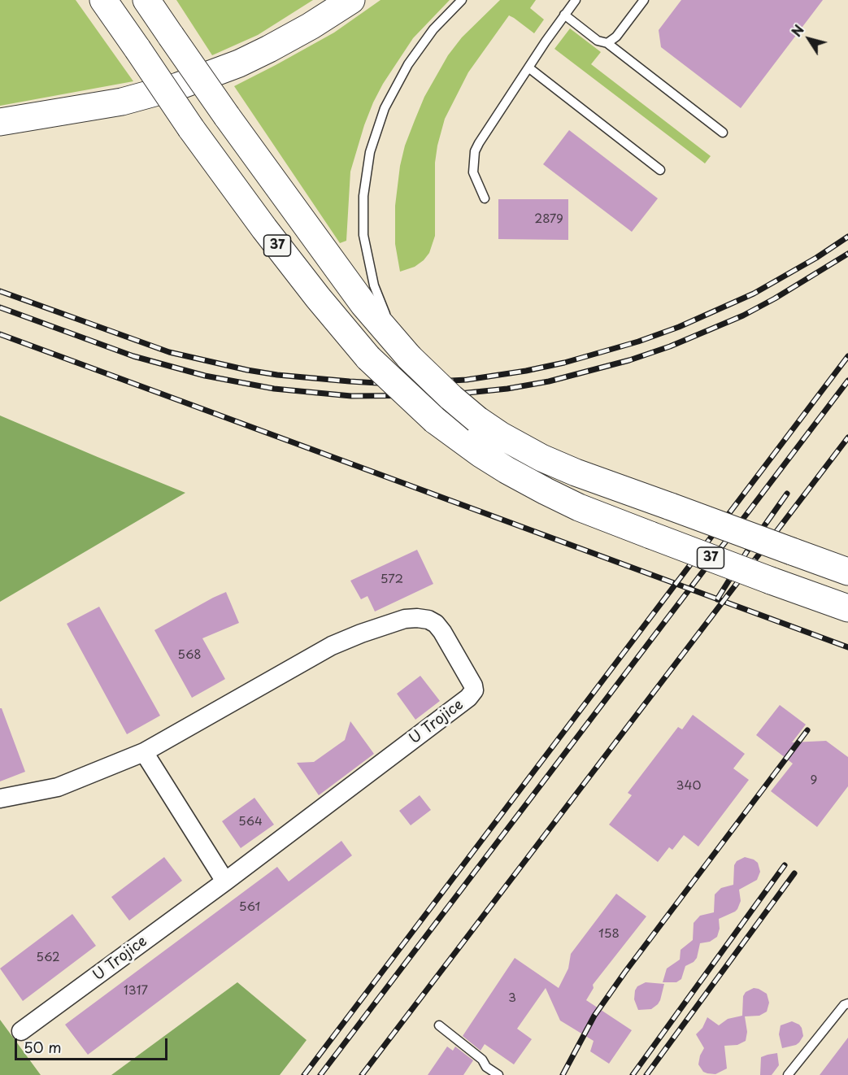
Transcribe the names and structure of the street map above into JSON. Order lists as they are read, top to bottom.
{
  "streets": {
    "main road": ["37"],
    "street": ["U Trojice"]
  },
  "house_numbers": [
    "2879",
    "572",
    "568",
    "9",
    "340",
    "564",
    "561",
    "158",
    "562",
    "1317",
    "3"
  ],
  "scale_bar": "50 m",
  "north": "top left"
}
